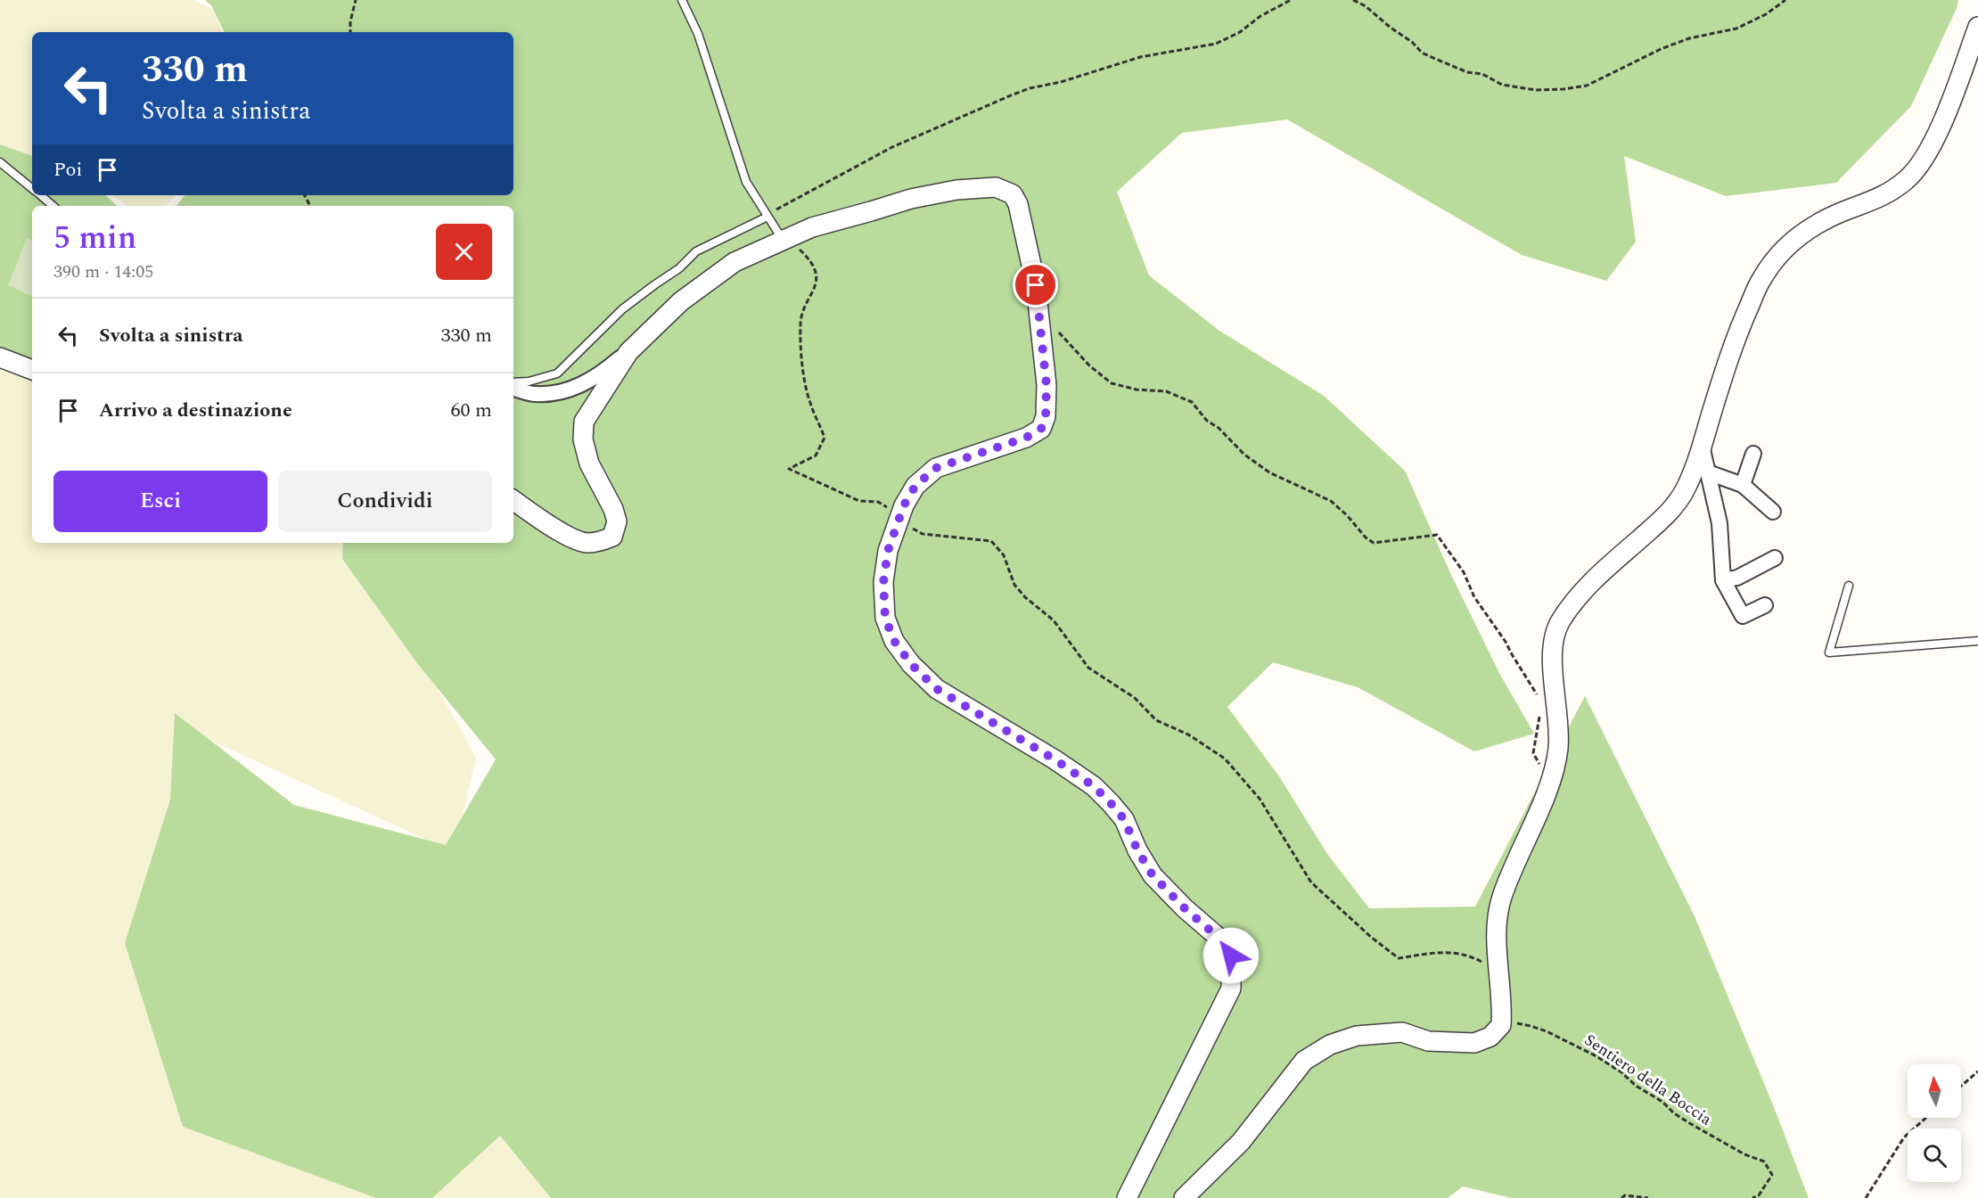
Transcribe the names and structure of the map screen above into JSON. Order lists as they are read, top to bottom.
{
  "streets": {
    "path": ["Sentiero della Boccia"]
  },
  "north": "top",
  "page": {
    "turn": ["330 m", "Svolta a sinistra"],
    "then": "Poi",
    "heading": ["5 min", "390 m · 14:05"],
    "list": [
      {
        "name": "Svolta a sinistra",
        "value": "330 m"
      },
      {
        "name": "Arrivo a destinazione",
        "value": "60 m"
      }
    ],
    "buttons": ["Esci", "Condividi"]
  }
}
